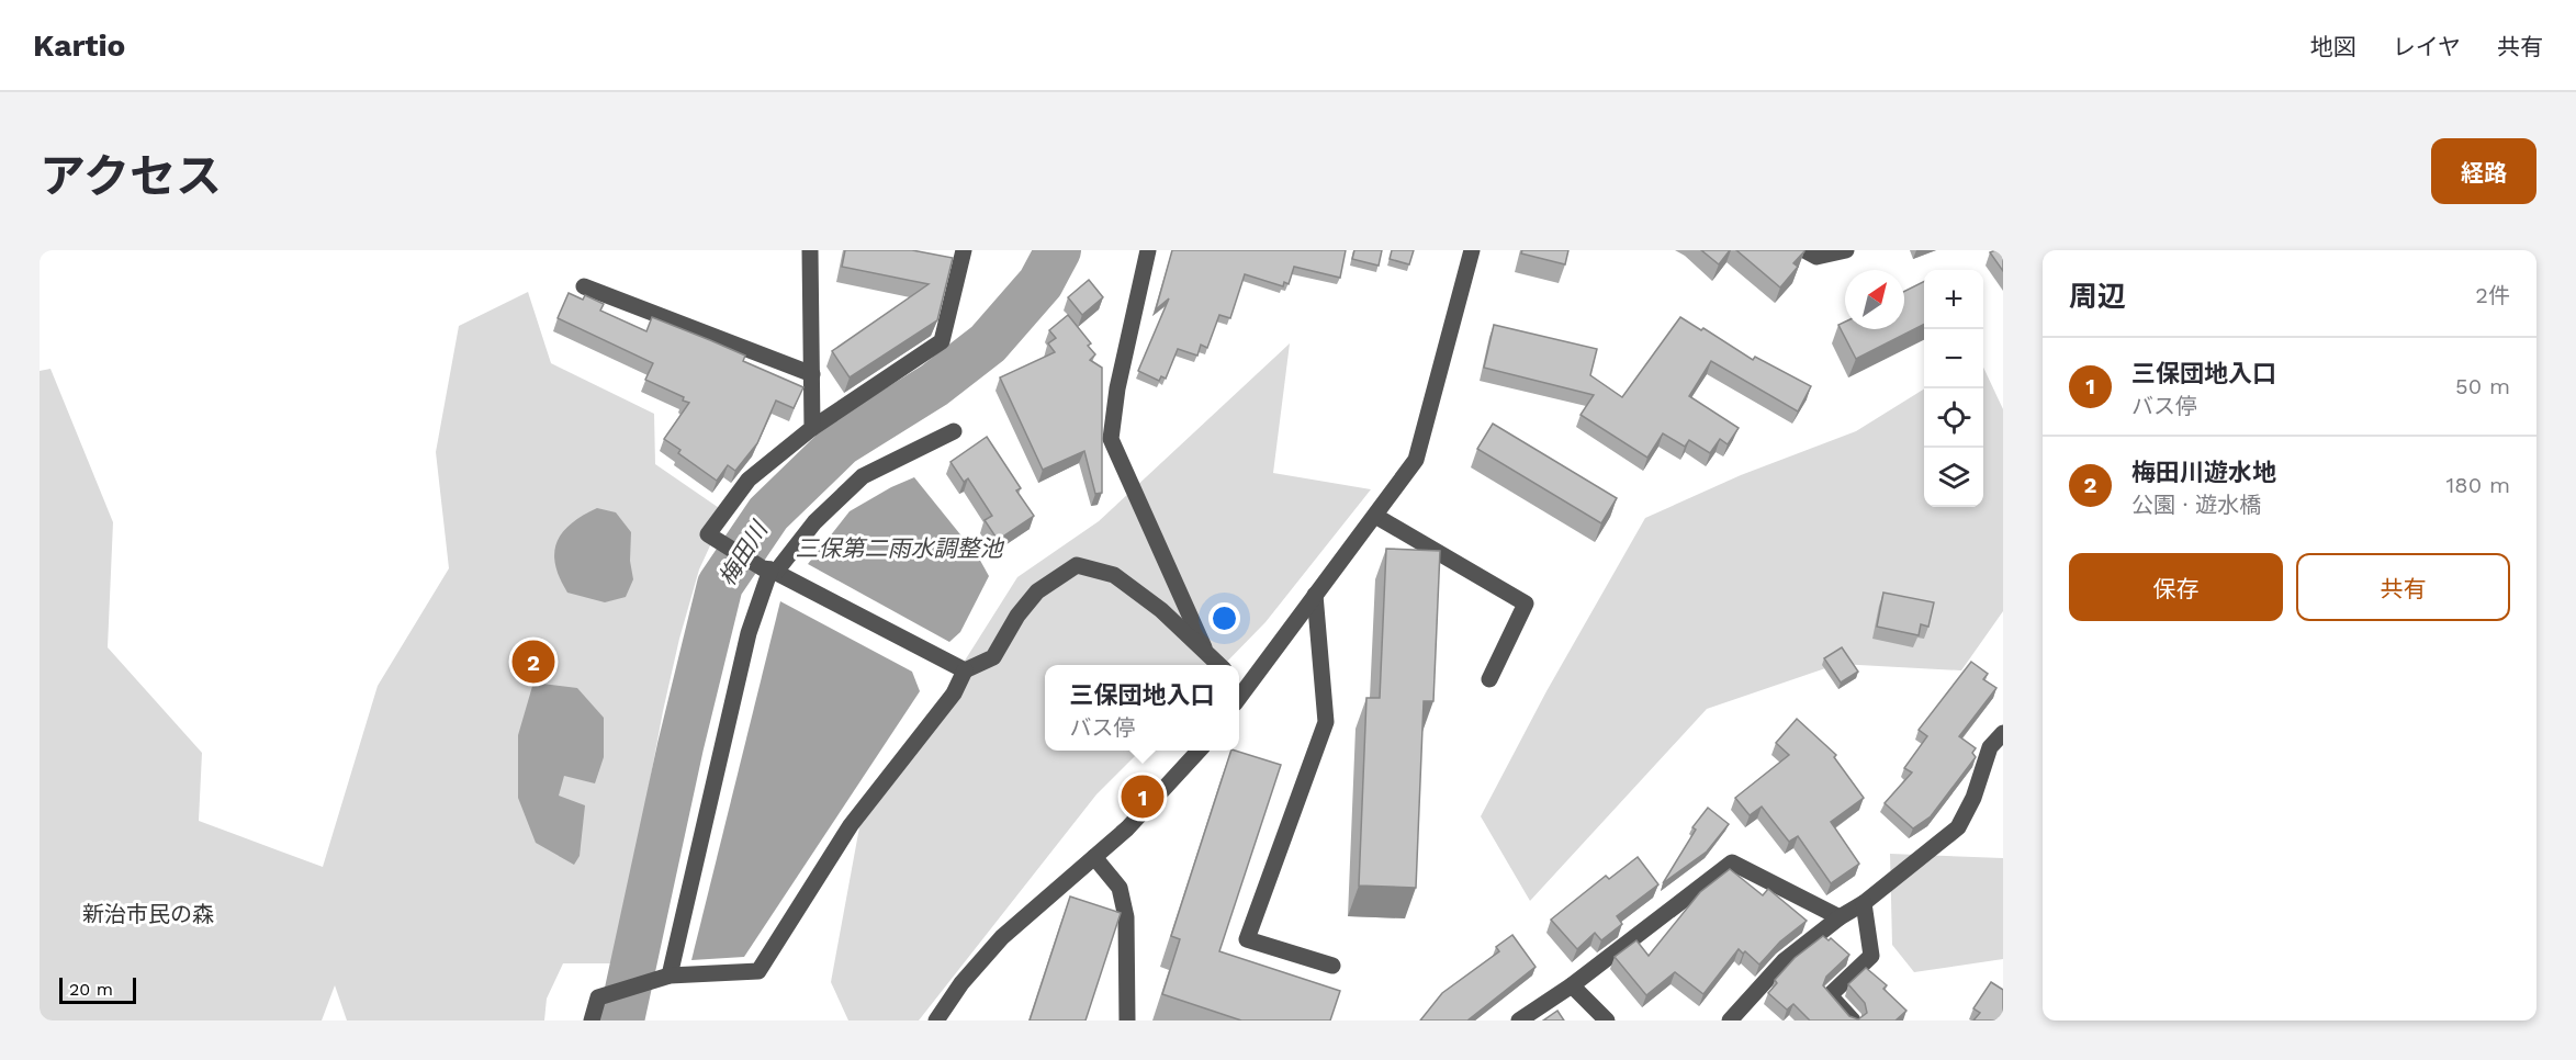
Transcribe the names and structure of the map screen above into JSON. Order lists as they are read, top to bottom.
{
  "water": ["三保第二雨水調整池", "梅田川"],
  "parks": ["新治市民の森"],
  "scale_bar": "20 m",
  "north": "top right",
  "page": {
    "header": "Kartio",
    "nav": ["地図", "レイヤ", "共有"],
    "title": "アクセス",
    "buttons": [
      "経路",
      ["保存", "共有"]
    ],
    "heading": ["周辺", "2件"],
    "map_buttons": ["+", "−"],
    "list": [
      {
        "mark": "1",
        "name": "三保団地入口",
        "note": "バス停",
        "value": "50 m"
      },
      {
        "mark": "2",
        "name": "梅田川遊水地",
        "note": "公園 · 遊水橋",
        "value": "180 m"
      }
    ],
    "pins": ["2", "1"],
    "popup": ["三保団地入口", "バス停"],
    "scale": "20 m"
  }
}
